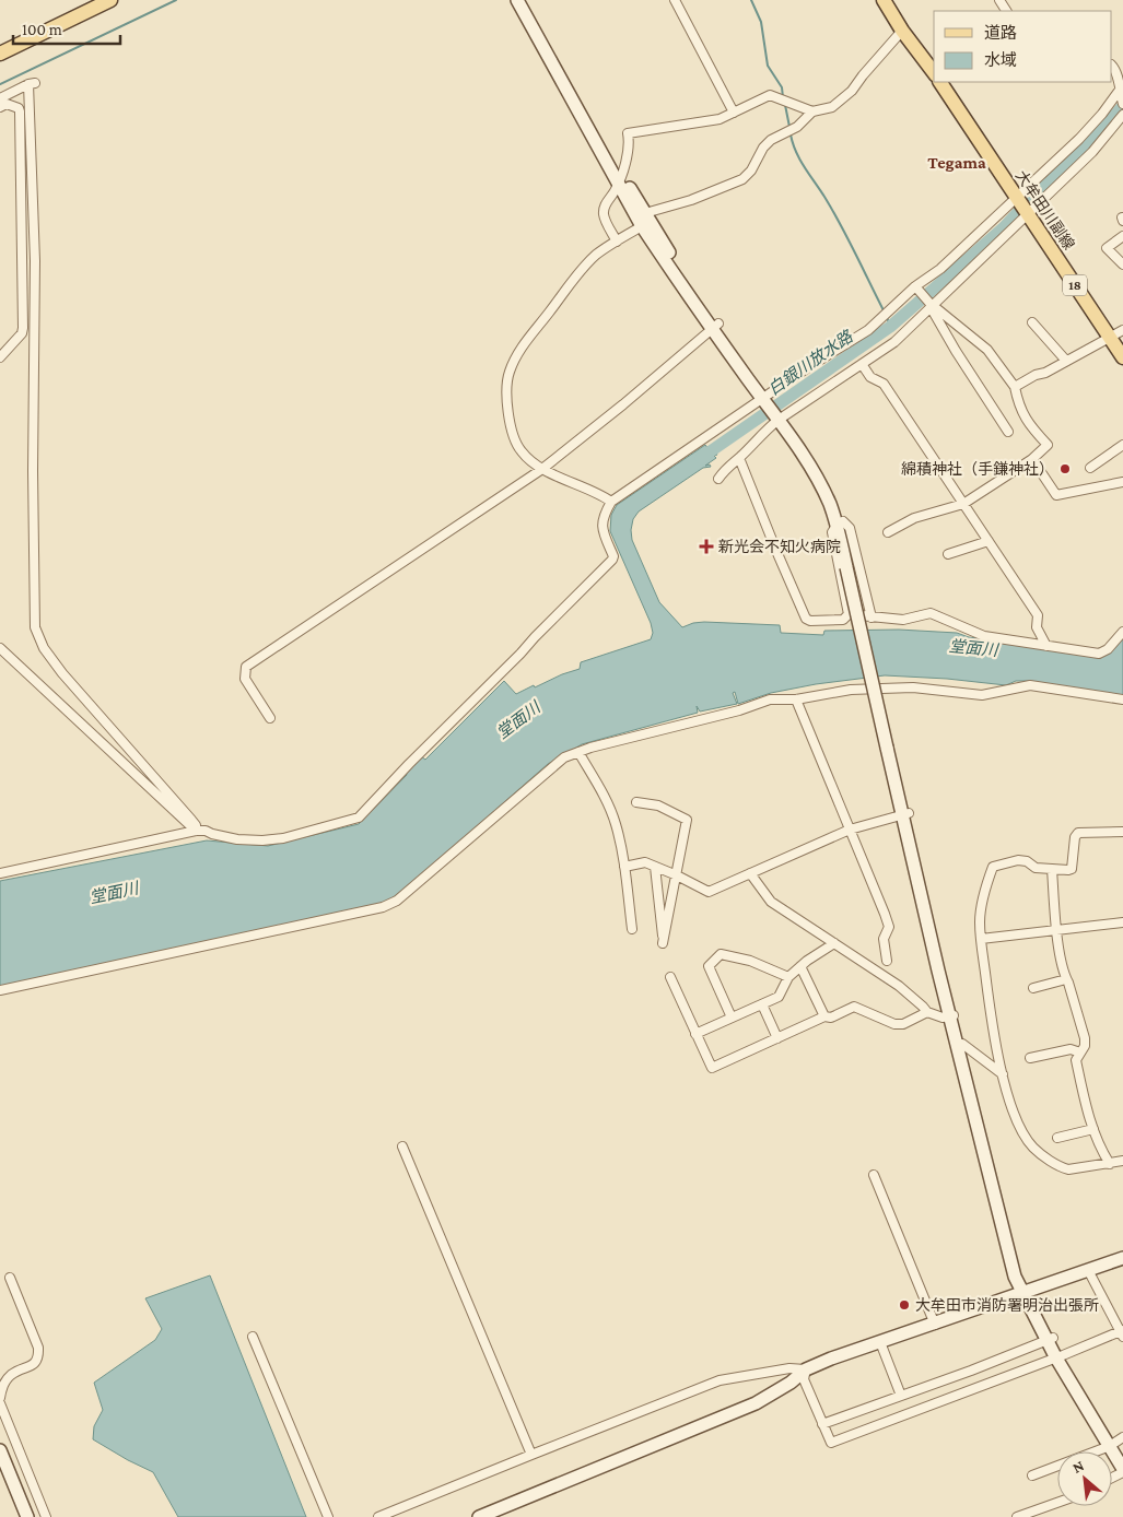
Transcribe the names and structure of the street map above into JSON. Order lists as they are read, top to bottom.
{
  "streets": {
    "main road": ["大牟田川副線", "18"]
  },
  "districts": ["Tegama"],
  "water": ["白銀川放水路", "堂面川"],
  "places": {
    "other": ["綿積神社（手鎌神社）", "大牟田市消防署明治出張所"],
    "health": ["新光会不知火病院"]
  },
  "legend": ["道路", "水域"],
  "scale_bar": "100 m",
  "north": "top left"
}
